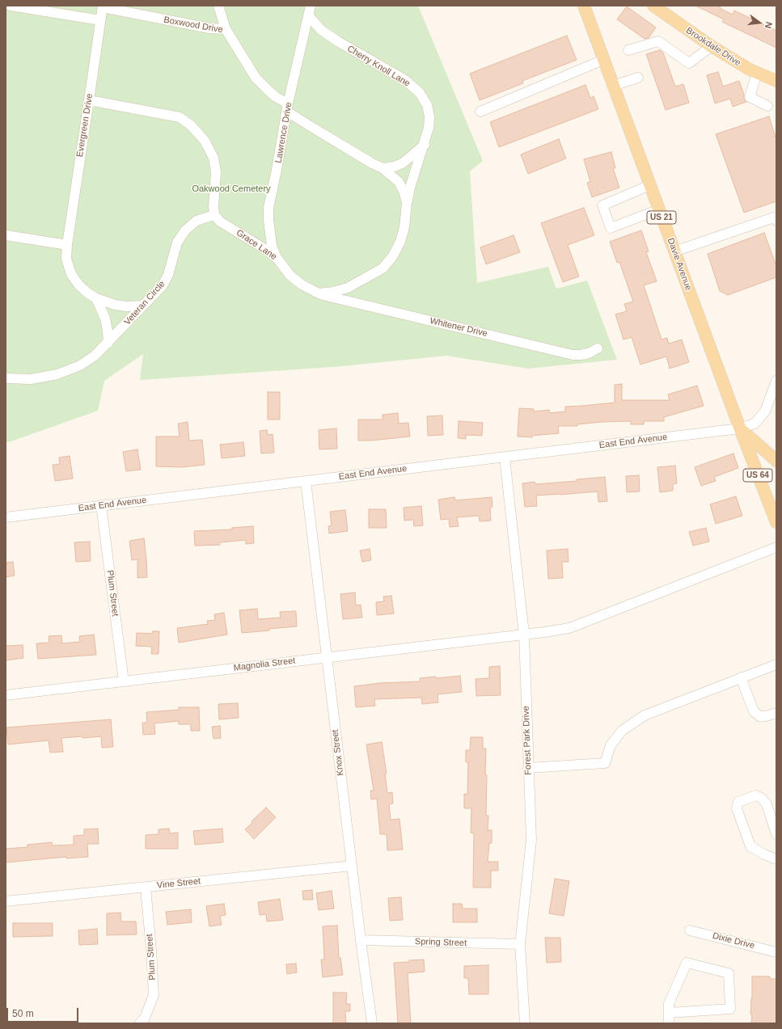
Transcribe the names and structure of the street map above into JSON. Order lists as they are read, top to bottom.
{
  "streets": {
    "main road": [
      "Brookdale Drive",
      "US 21",
      "Davie Avenue",
      "US 64"
    ],
    "street": [
      "Boxwood Drive",
      "Cherry Knoll Lane",
      "Evergreen Drive",
      "Lawrence Drive",
      "Grace Lane",
      "Veteran Circle",
      "Whitener Drive",
      "East End Avenue",
      "Plum Street",
      "Magnolia Street",
      "Forest Park Drive",
      "Knox Street",
      "Vine Street",
      "Dixie Drive",
      "Spring Street"
    ]
  },
  "crossings": [
    ["Boxwood Drive", "Evergreen Drive"],
    ["Boxwood Drive", "Lawrence Drive"],
    ["Cherry Knoll Lane", "Lawrence Drive"],
    ["Lawrence Drive", "Grace Lane"],
    ["US 21", "Davie Avenue"],
    ["US 21", "East End Avenue"],
    ["Grace Lane", "Veteran Circle"],
    ["Grace Lane", "Whitener Drive"],
    ["Davie Avenue", "East End Avenue"],
    ["East End Avenue", "Plum Street"],
    ["East End Avenue", "Forest Park Drive"],
    ["East End Avenue", "Knox Street"],
    ["Plum Street", "Magnolia Street"],
    ["Plum Street", "Vine Street"],
    ["Magnolia Street", "Forest Park Drive"],
    ["Magnolia Street", "Knox Street"],
    ["Forest Park Drive", "Spring Street"],
    ["Knox Street", "Vine Street"],
    ["Knox Street", "Spring Street"]
  ],
  "parks": ["Oakwood Cemetery"],
  "scale_bar": "50 m",
  "north": "right"
}
